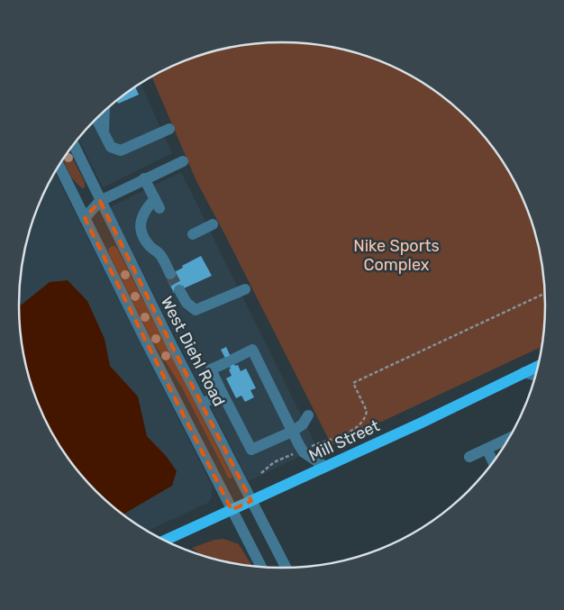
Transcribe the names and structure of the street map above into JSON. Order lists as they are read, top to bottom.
{
  "streets": {
    "main road": ["Mill Street"],
    "street": ["West Diehl Road"]
  },
  "crossings": [
    ["West Diehl Road", "Mill Street"]
  ],
  "parks": ["Nike Sports Complex"]
}
